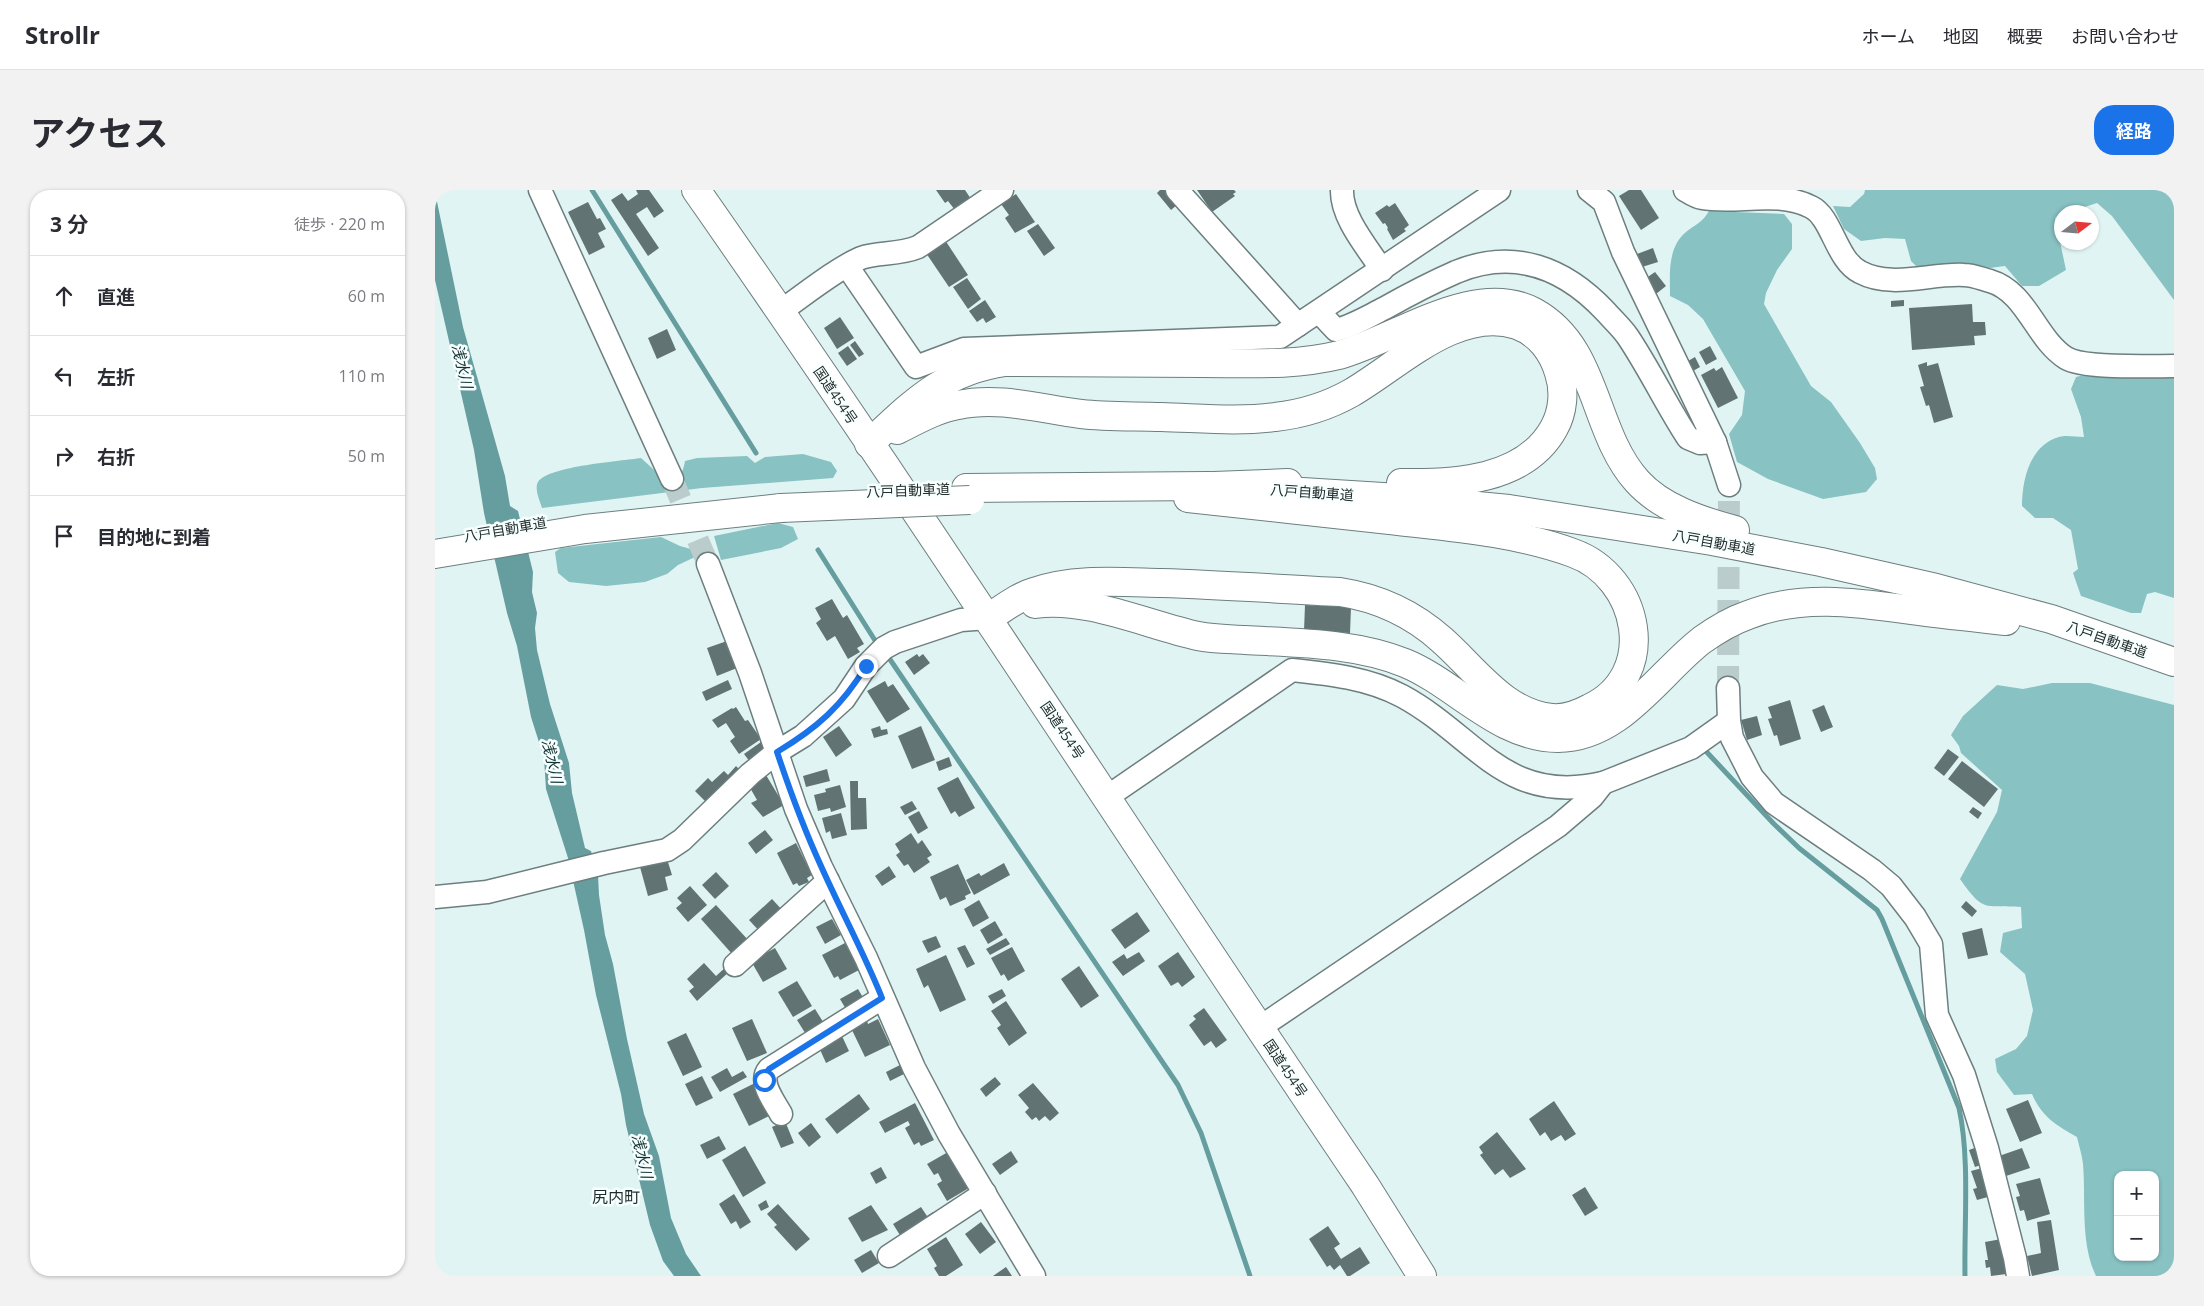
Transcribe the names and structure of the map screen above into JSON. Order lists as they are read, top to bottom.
{
  "streets": {
    "highway": ["国道454号", "八戸自動車道"]
  },
  "districts": ["尻内町"],
  "water": ["浅水川"],
  "north": "right",
  "page": {
    "header": "Strollr",
    "nav": [
      "ホーム",
      "地図",
      "概要",
      "お問い合わせ"
    ],
    "title": "アクセス",
    "buttons": "経路",
    "heading": ["3 分", "徒歩 · 220 m"],
    "list": [
      ["直進", "60 m"],
      ["左折", "110 m"],
      ["右折", "50 m"],
      "目的地に到着"
    ],
    "map_buttons": ["+", "−"]
  }
}
